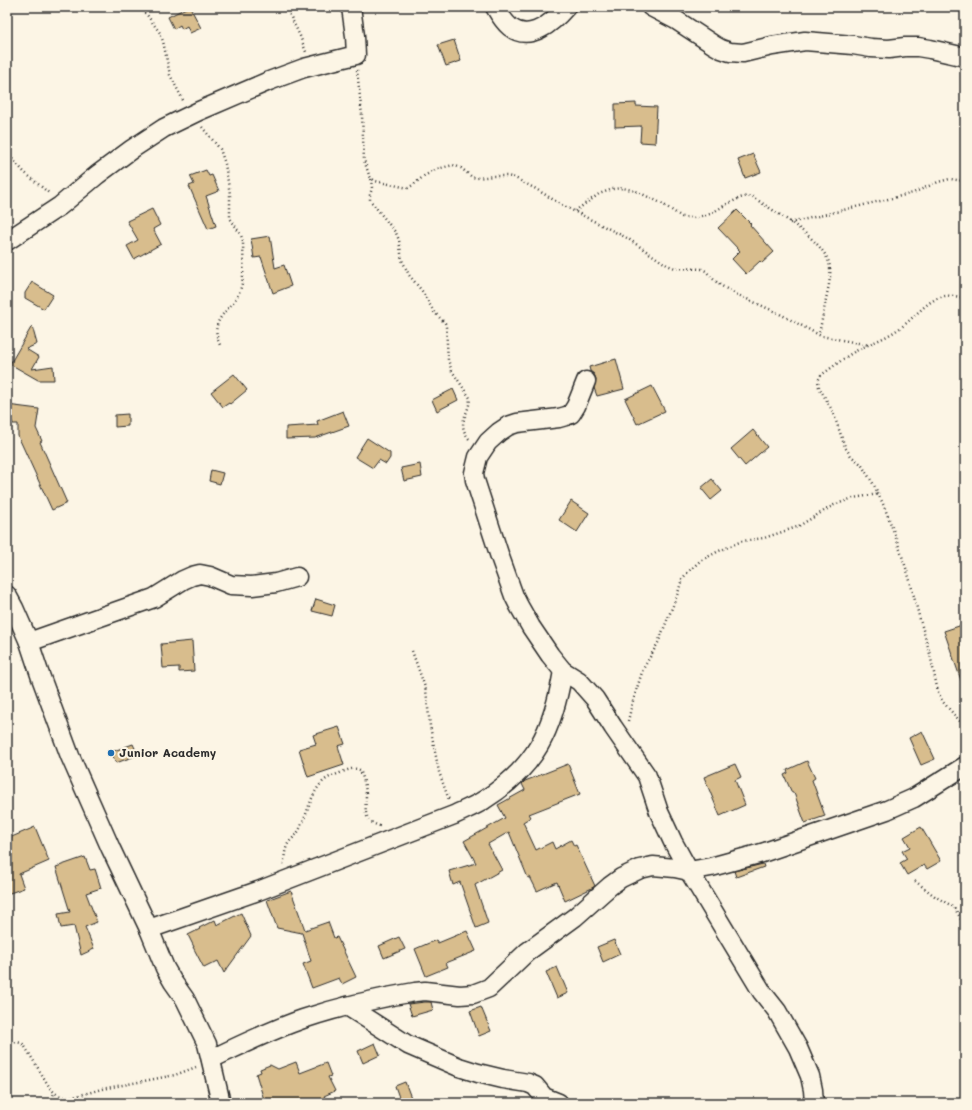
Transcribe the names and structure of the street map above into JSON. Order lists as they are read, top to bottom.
{
  "places": ["Junior Academy"]
}
